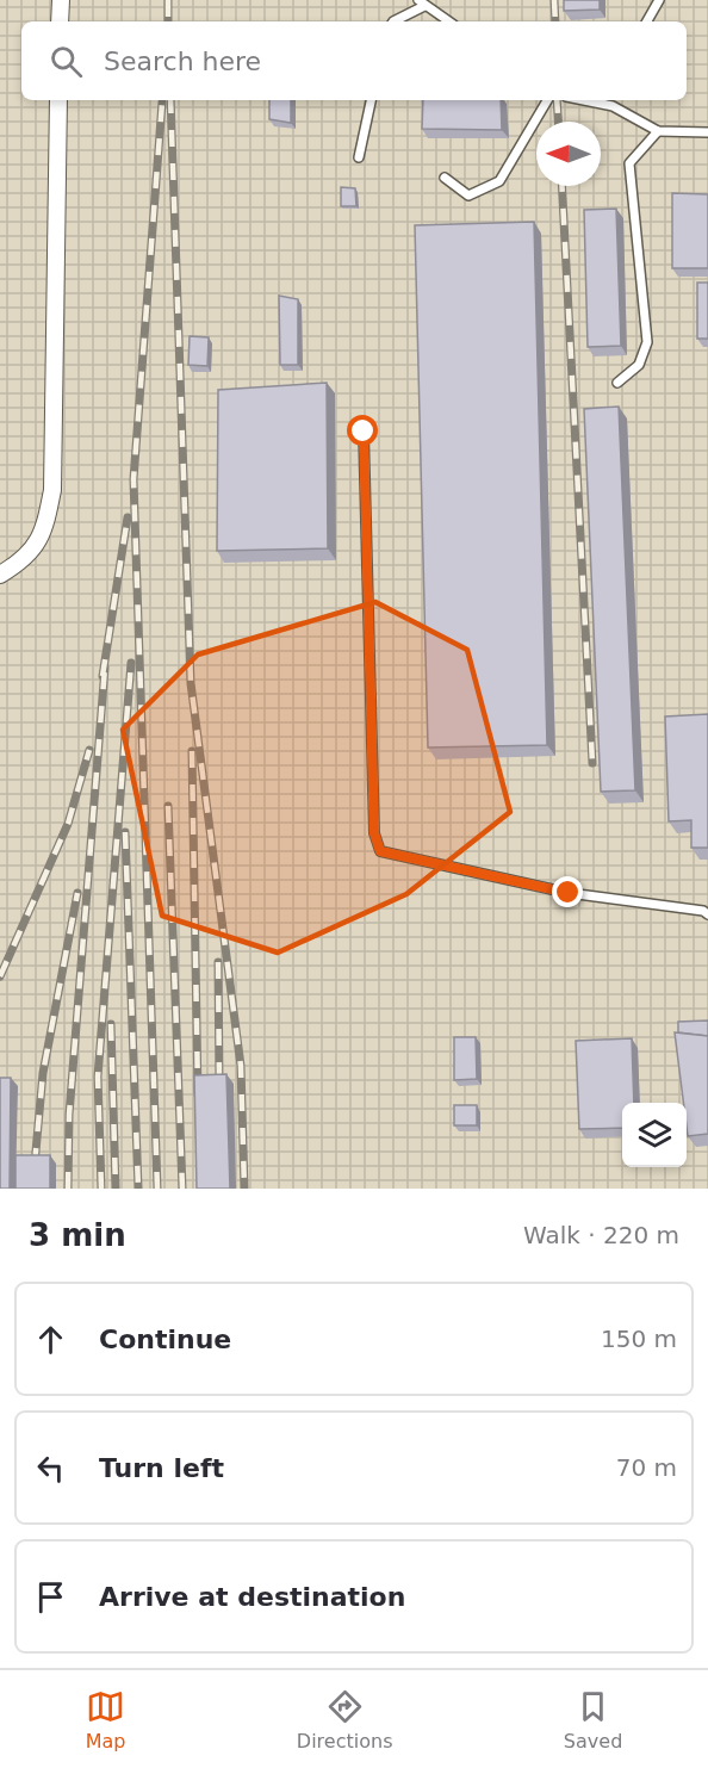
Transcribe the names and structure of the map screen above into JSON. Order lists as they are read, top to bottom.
{
  "north": "left",
  "page": {
    "search": "Search here",
    "heading": ["3 min", "Walk · 220 m"],
    "list": [
      ["Continue", "150 m"],
      ["Turn left", "70 m"],
      "Arrive at destination"
    ],
    "nav": ["Map", "Directions", "Saved"]
  }
}
